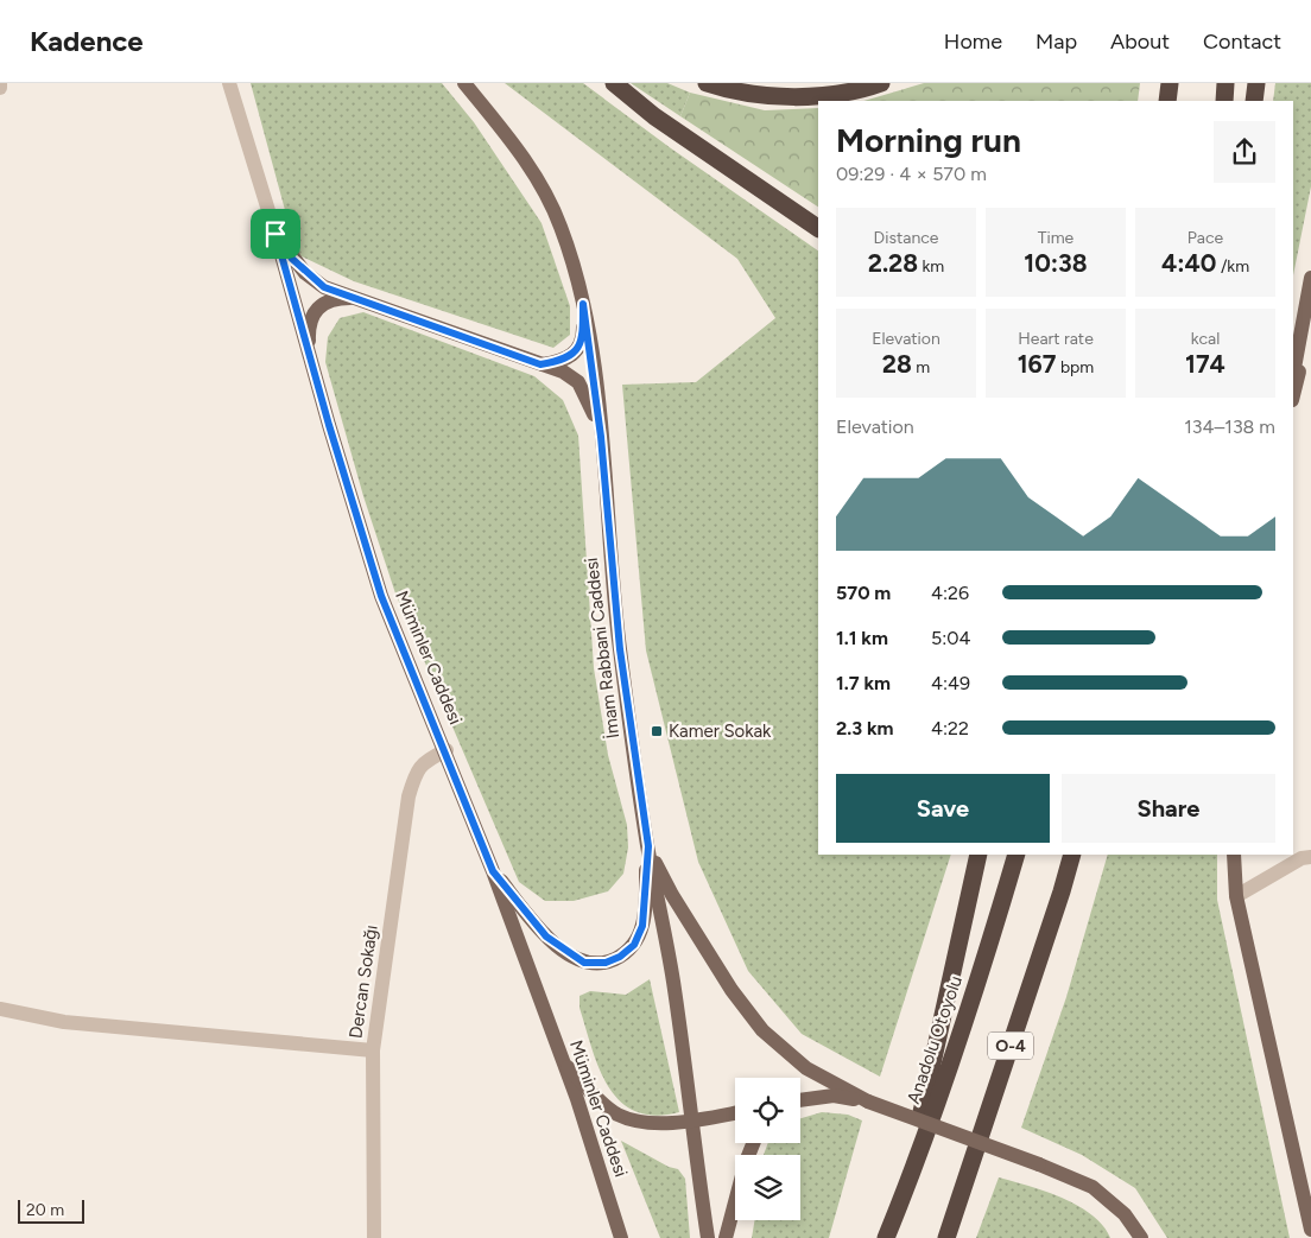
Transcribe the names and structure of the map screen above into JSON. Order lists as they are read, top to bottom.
{
  "streets": {
    "highway": ["Anadolu Otoyolu", "O-4"],
    "main road": ["İmam Rabbani Caddesi", "Müminler Caddesi"],
    "street": ["Dercan Sokağı"]
  },
  "crossings": [
    ["Müminler Caddesi", "Dercan Sokağı"]
  ],
  "places": {
    "transit": ["Kamer Sokak"]
  },
  "scale_bar": "20 m",
  "page": {
    "header": "Kadence",
    "nav": [
      "Home",
      "Map",
      "About",
      "Contact"
    ],
    "heading": ["Morning run", "09:29 · 4 × 570 m"],
    "stats": [
      ["Distance", "2.28 km"],
      ["Time", "10:38"],
      ["Pace", "4:40 /km"],
      ["Elevation", "28 m"],
      ["Heart rate", "167 bpm"],
      ["kcal", "174"]
    ],
    "chart": ["Elevation", "134–138 m"],
    "list": [
      {
        "name": "570 m",
        "note": "4:26"
      },
      {
        "name": "1.1 km",
        "note": "5:04"
      },
      {
        "name": "1.7 km",
        "note": "4:49"
      },
      {
        "name": "2.3 km",
        "note": "4:22"
      }
    ],
    "buttons": ["Save", "Share"],
    "scale": "20 m"
  }
}
